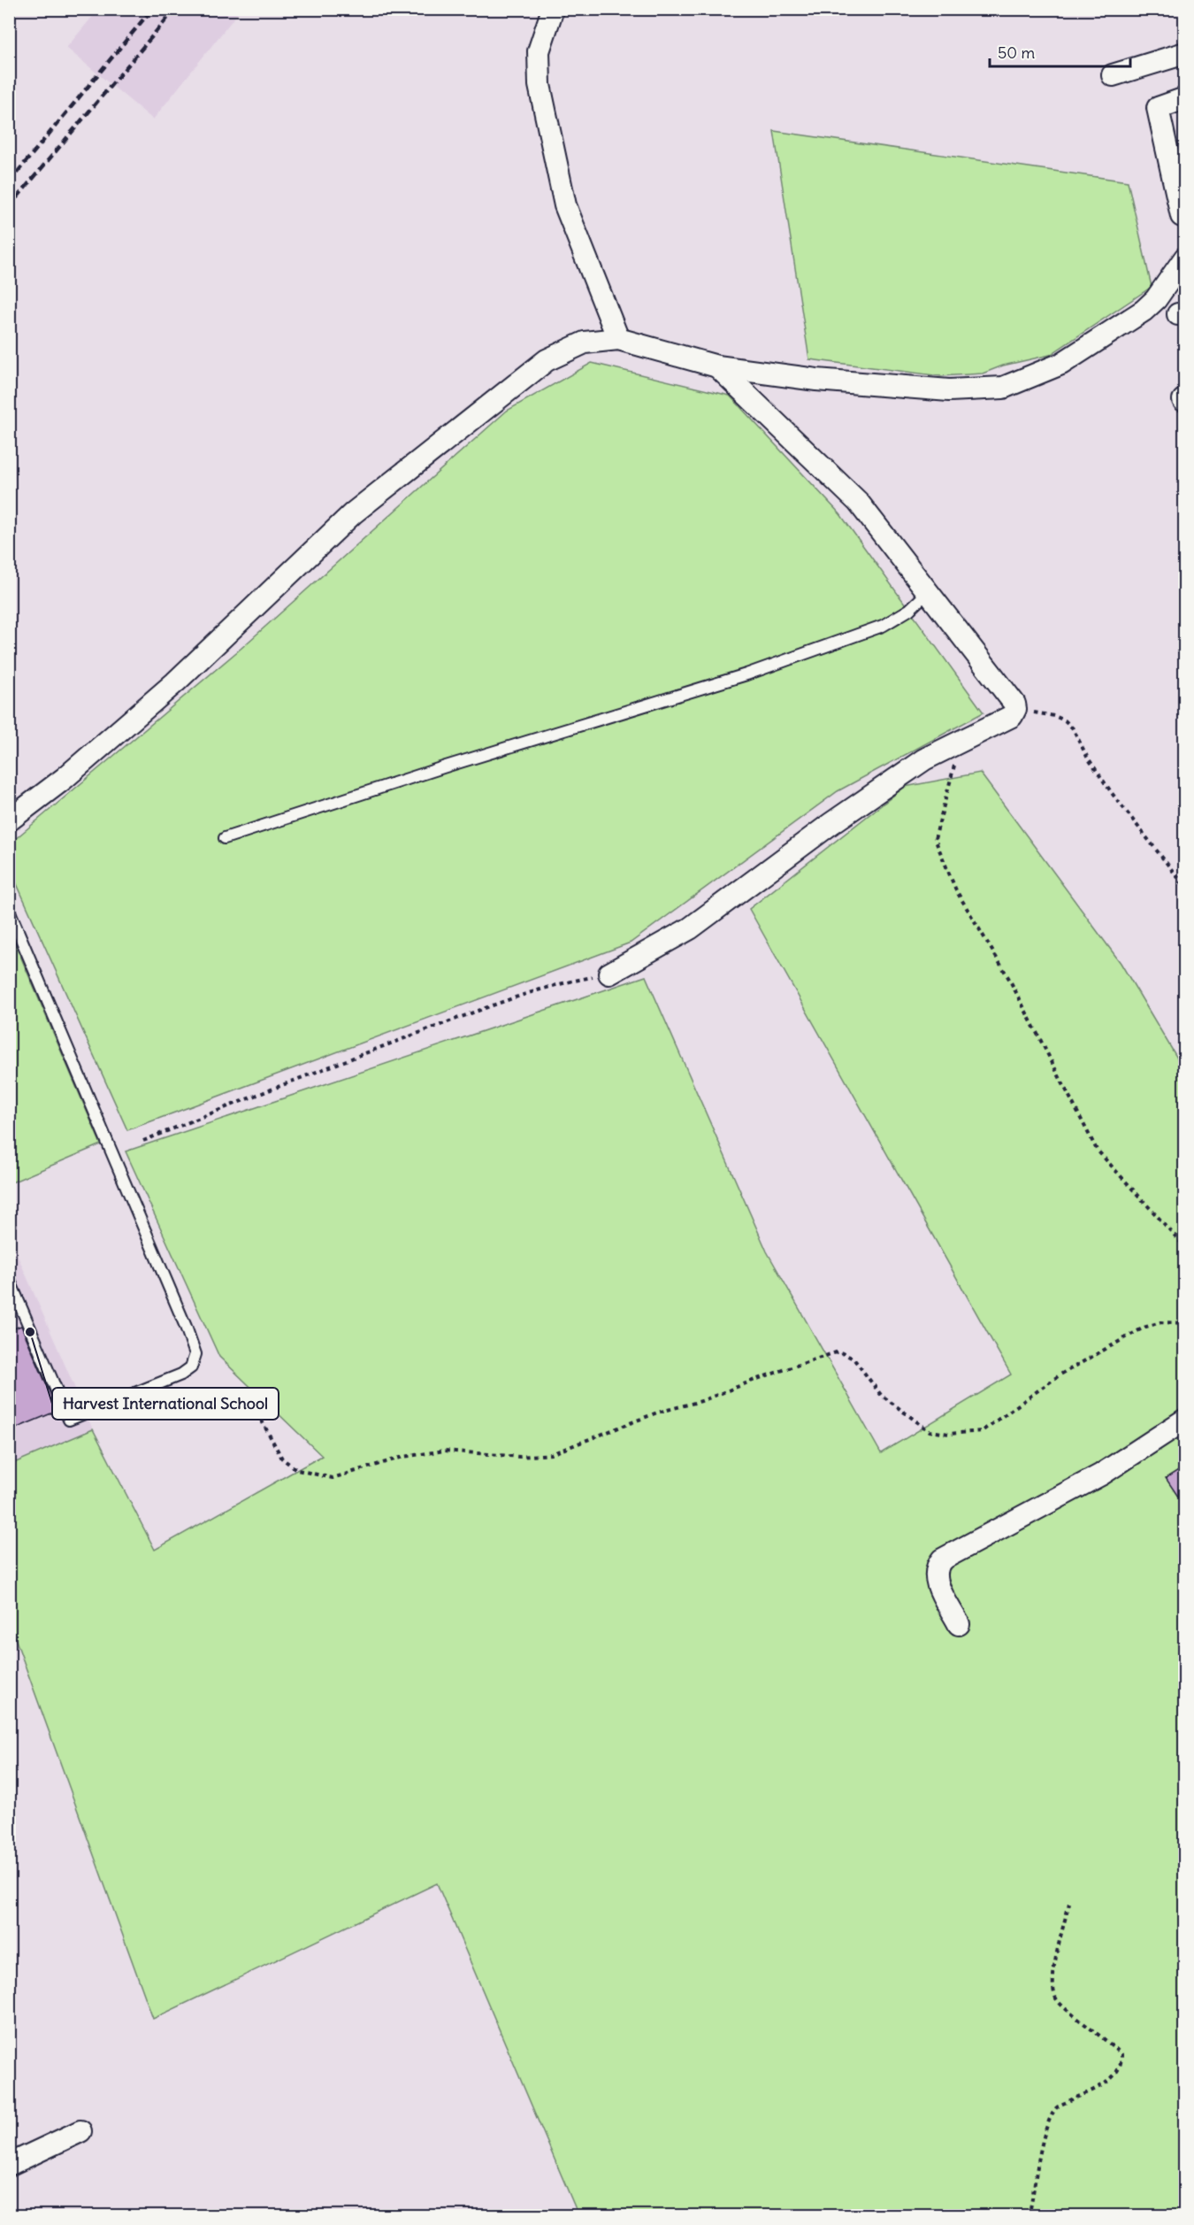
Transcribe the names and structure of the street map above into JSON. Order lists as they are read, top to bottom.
{
  "places": ["Harvest International School"],
  "scale_bar": "50 m"
}
